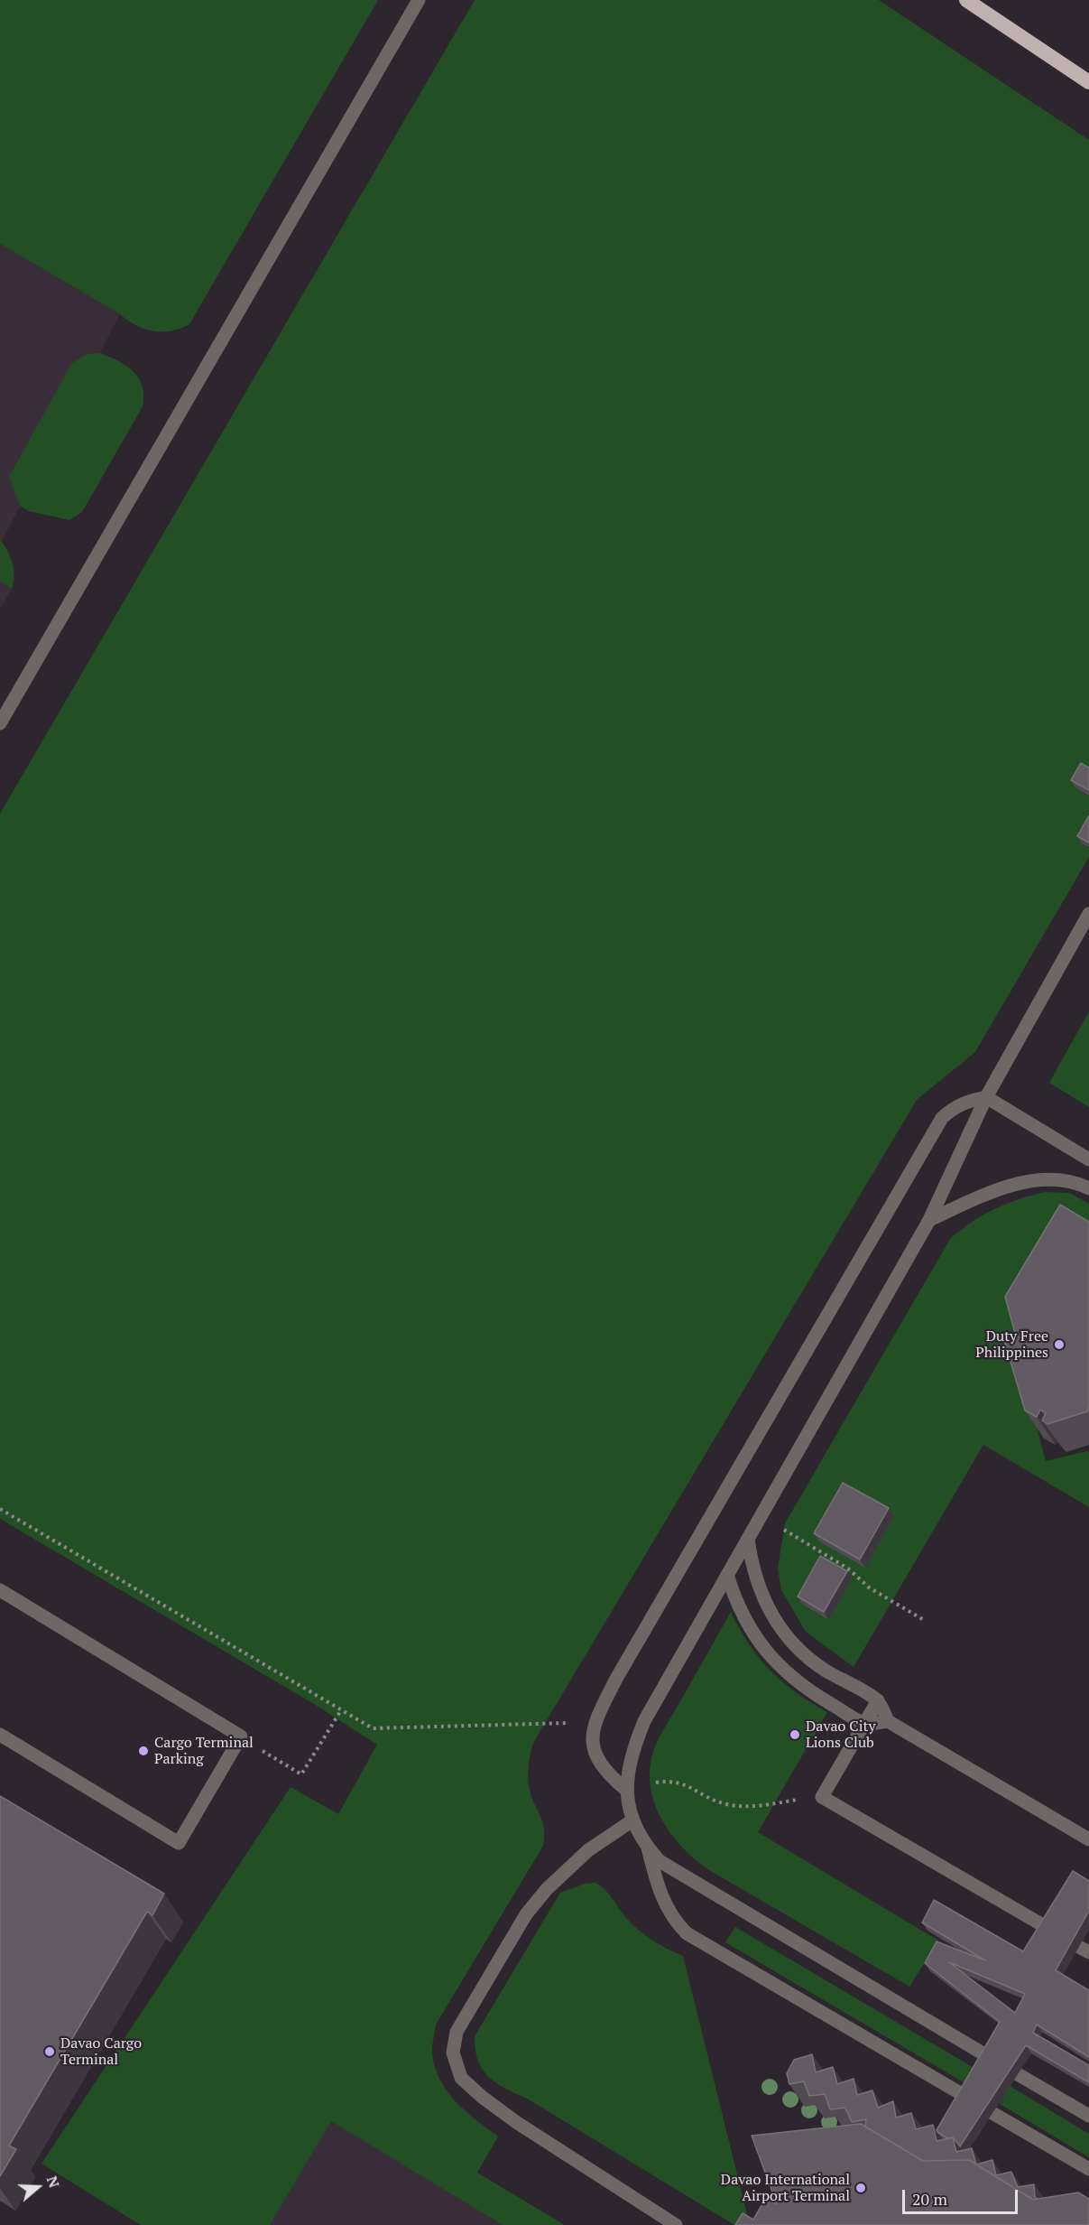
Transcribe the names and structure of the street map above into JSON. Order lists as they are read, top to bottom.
{
  "places": [
    "Duty Free Philippines",
    "Davao City Lions Club",
    "Cargo Terminal Parking",
    "Davao Cargo Terminal",
    "Davao International Airport Terminal"
  ],
  "scale_bar": "20 m",
  "north": "right"
}
